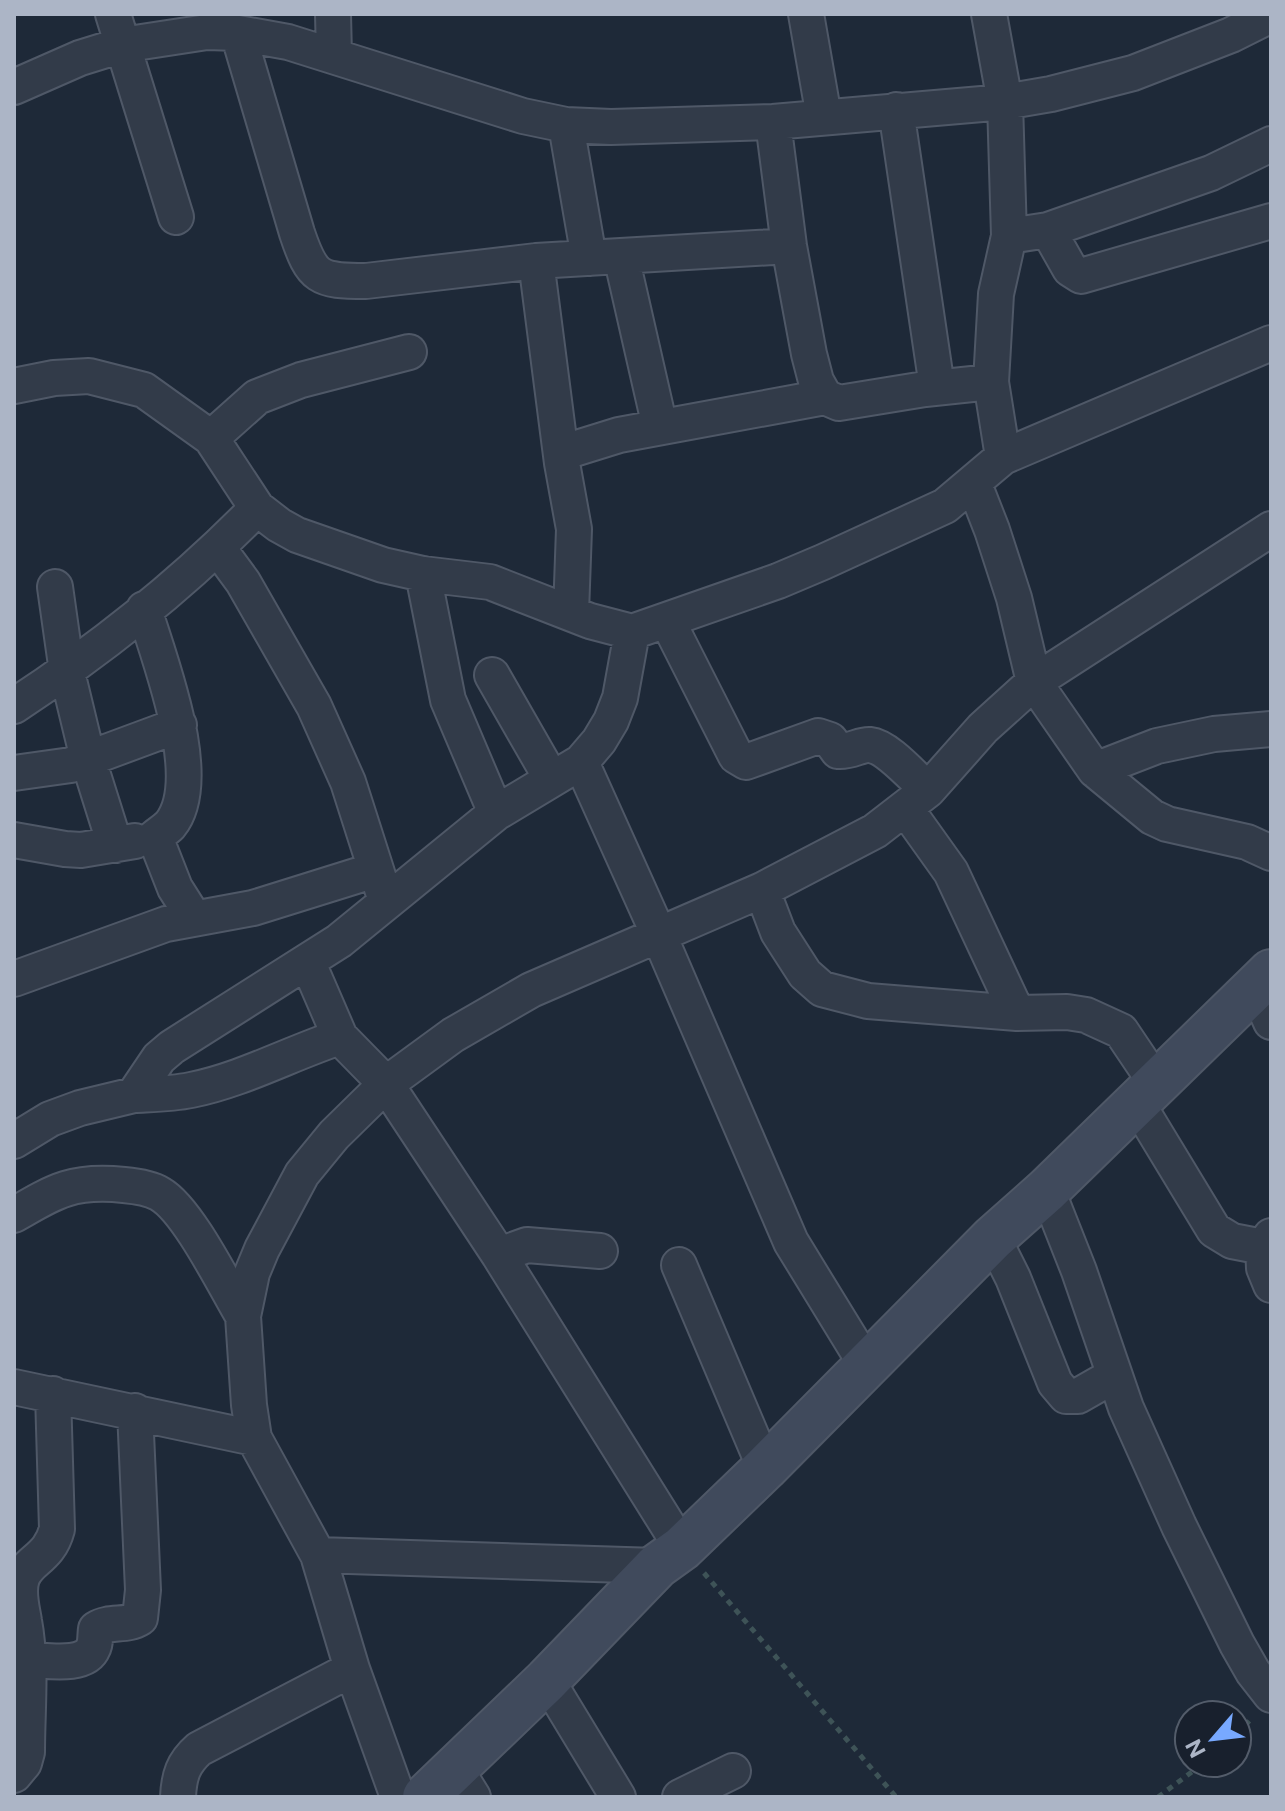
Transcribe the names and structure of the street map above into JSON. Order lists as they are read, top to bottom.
{
  "north": "bottom left"
}
